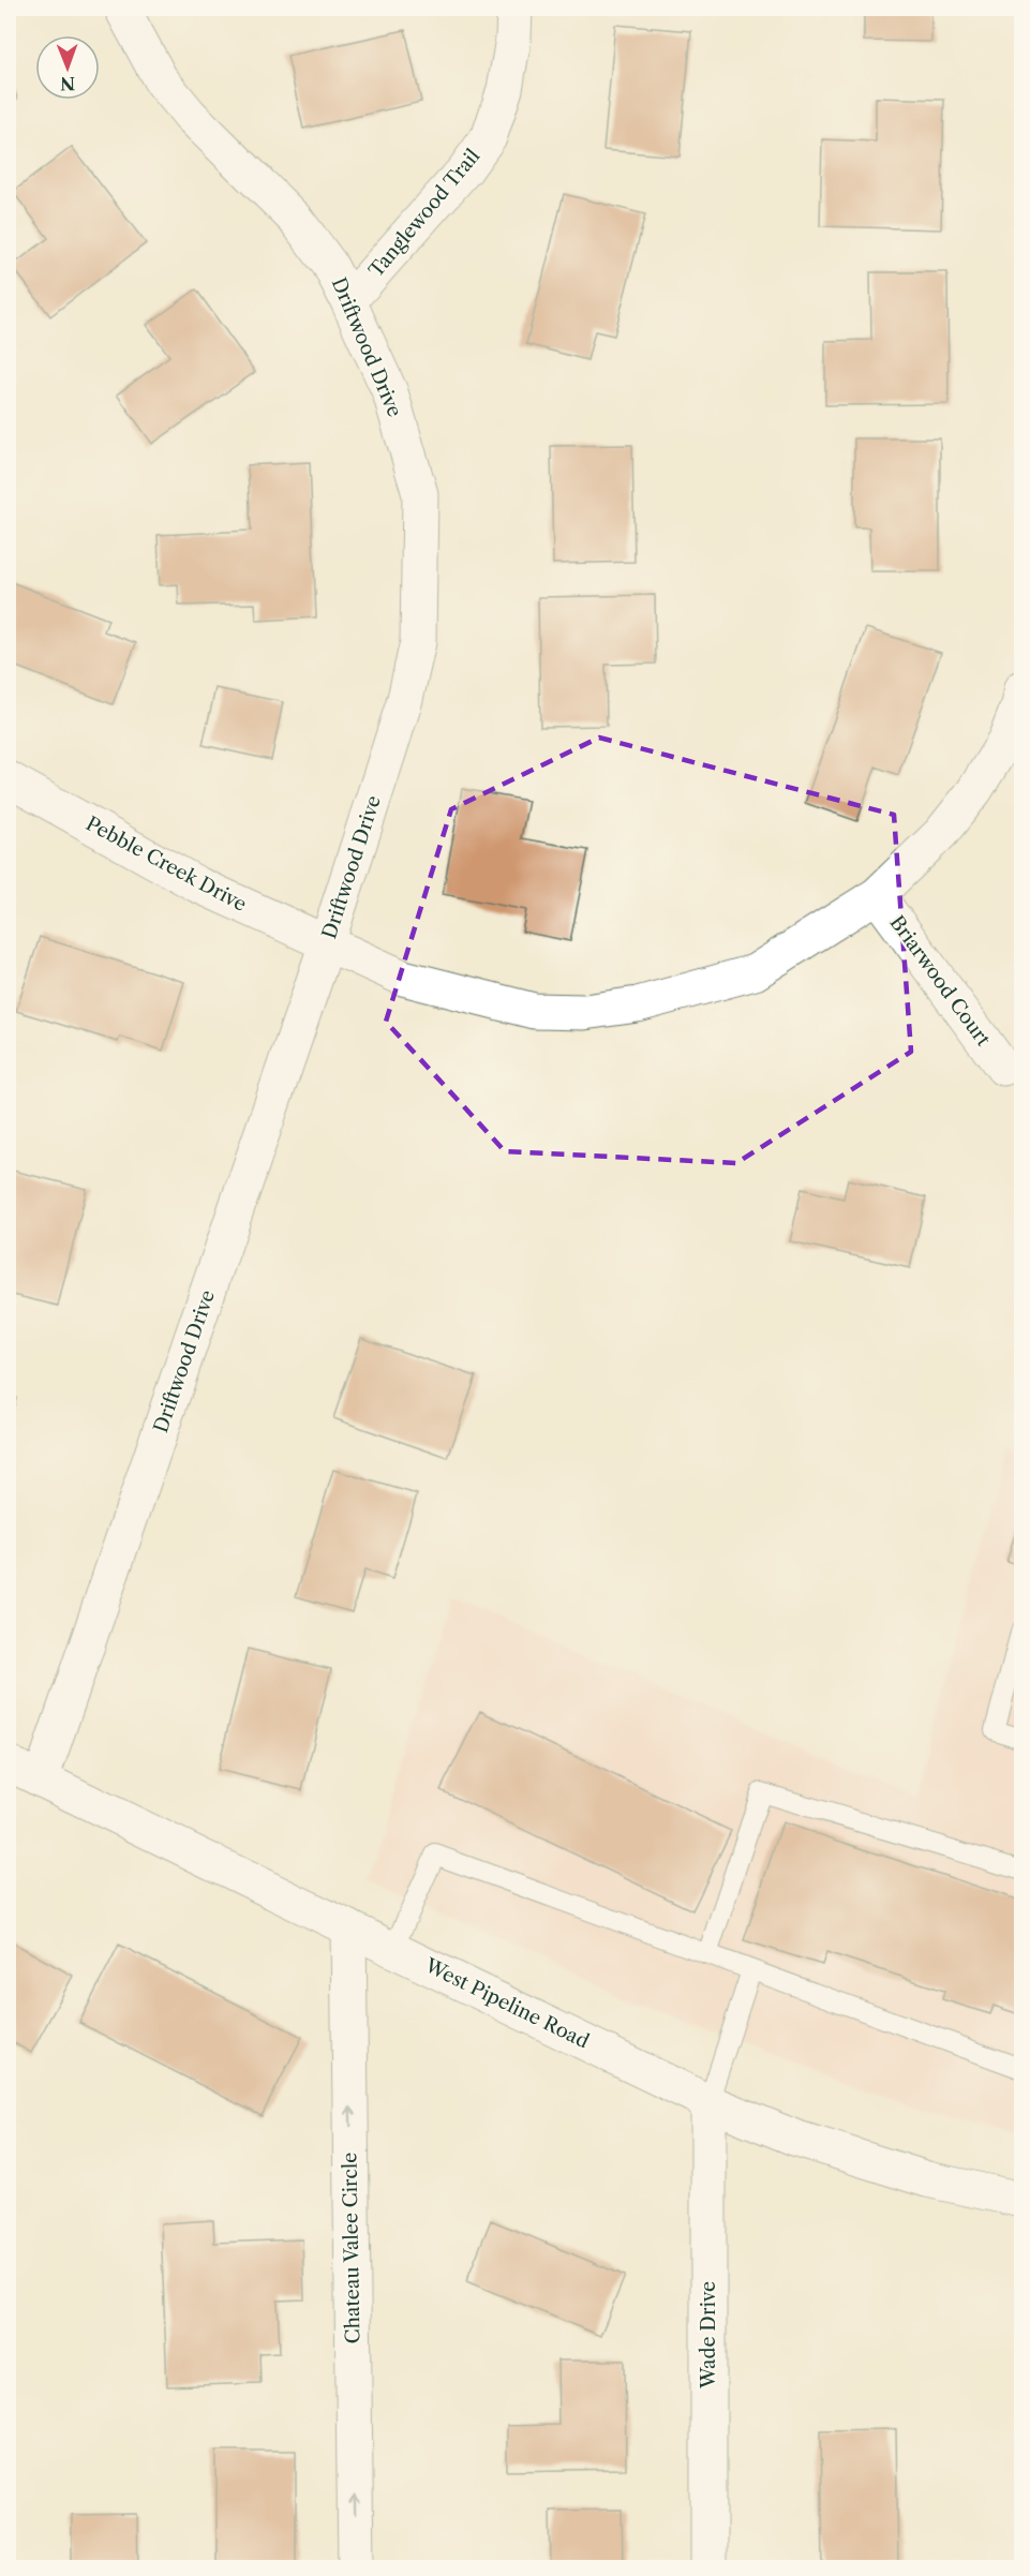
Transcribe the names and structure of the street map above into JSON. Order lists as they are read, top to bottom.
{
  "streets": {
    "street": [
      "Tanglewood Trail",
      "Driftwood Drive",
      "Pebble Creek Drive",
      "Briarwood Court",
      "West Pipeline Road",
      "Chateau Valee Circle",
      "Wade Drive"
    ]
  },
  "crossings": [
    ["Tanglewood Trail", "Driftwood Drive"],
    ["Driftwood Drive", "Pebble Creek Drive"],
    ["Driftwood Drive", "West Pipeline Road"],
    ["Pebble Creek Drive", "Briarwood Court"],
    ["West Pipeline Road", "Chateau Valee Circle"],
    ["West Pipeline Road", "Wade Drive"]
  ],
  "one_way": ["Chateau Valee Circle"],
  "north": "bottom"
}
